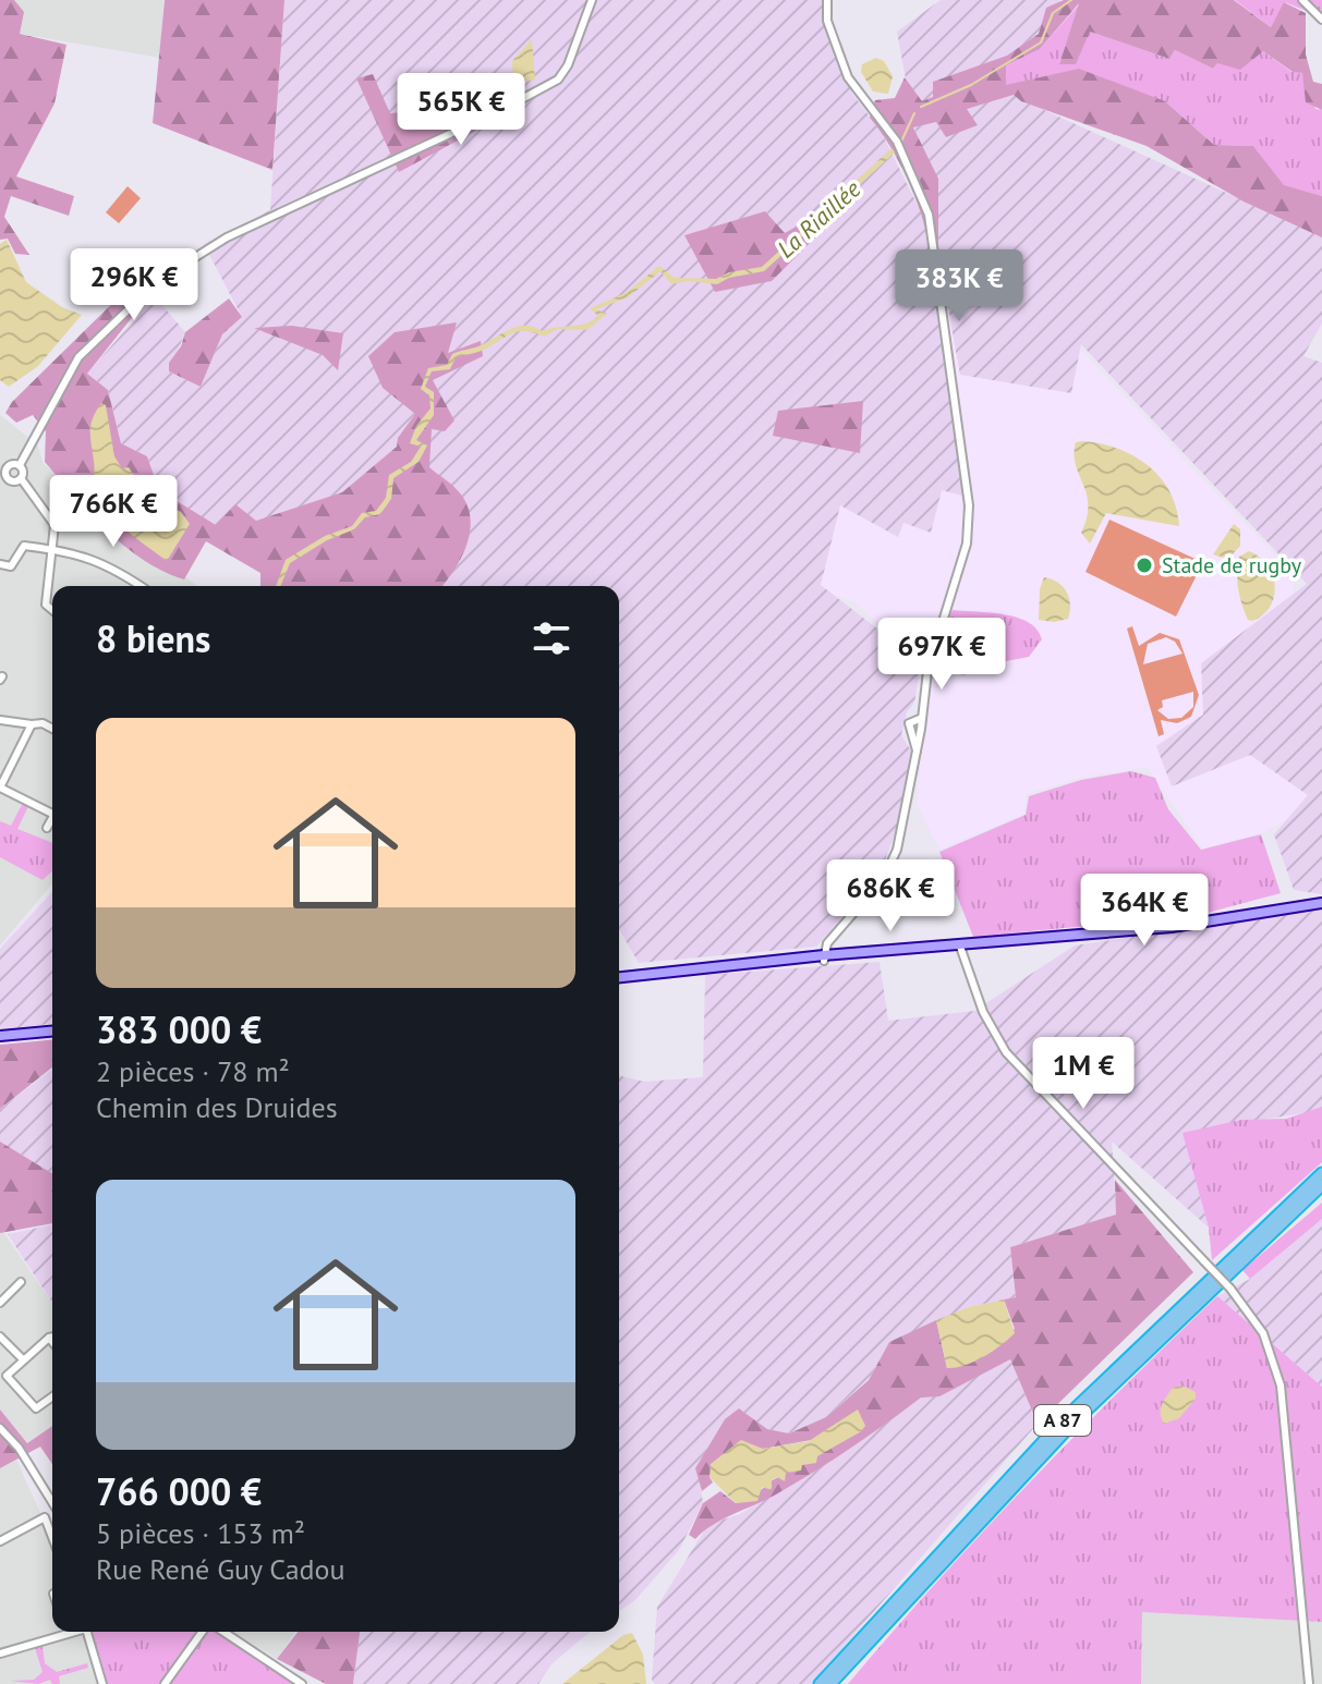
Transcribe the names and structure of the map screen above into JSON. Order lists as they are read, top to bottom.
{
  "streets": {
    "highway": ["A 87"]
  },
  "water": ["La Riaillée"],
  "places": ["Stade de rugby"],
  "page": {
    "price": [
      "565K €",
      "296K €",
      "383K €",
      "766K €",
      "697K €",
      "686K €",
      "364K €",
      "1M €"
    ],
    "heading": "8 biens",
    "list": [
      {
        "name": "383 000 €",
        "note": "2 pièces · 78 m² · Chemin des Druides"
      },
      {
        "name": "766 000 €",
        "note": "5 pièces · 153 m² · Rue René Guy Cadou"
      }
    ]
  }
}
